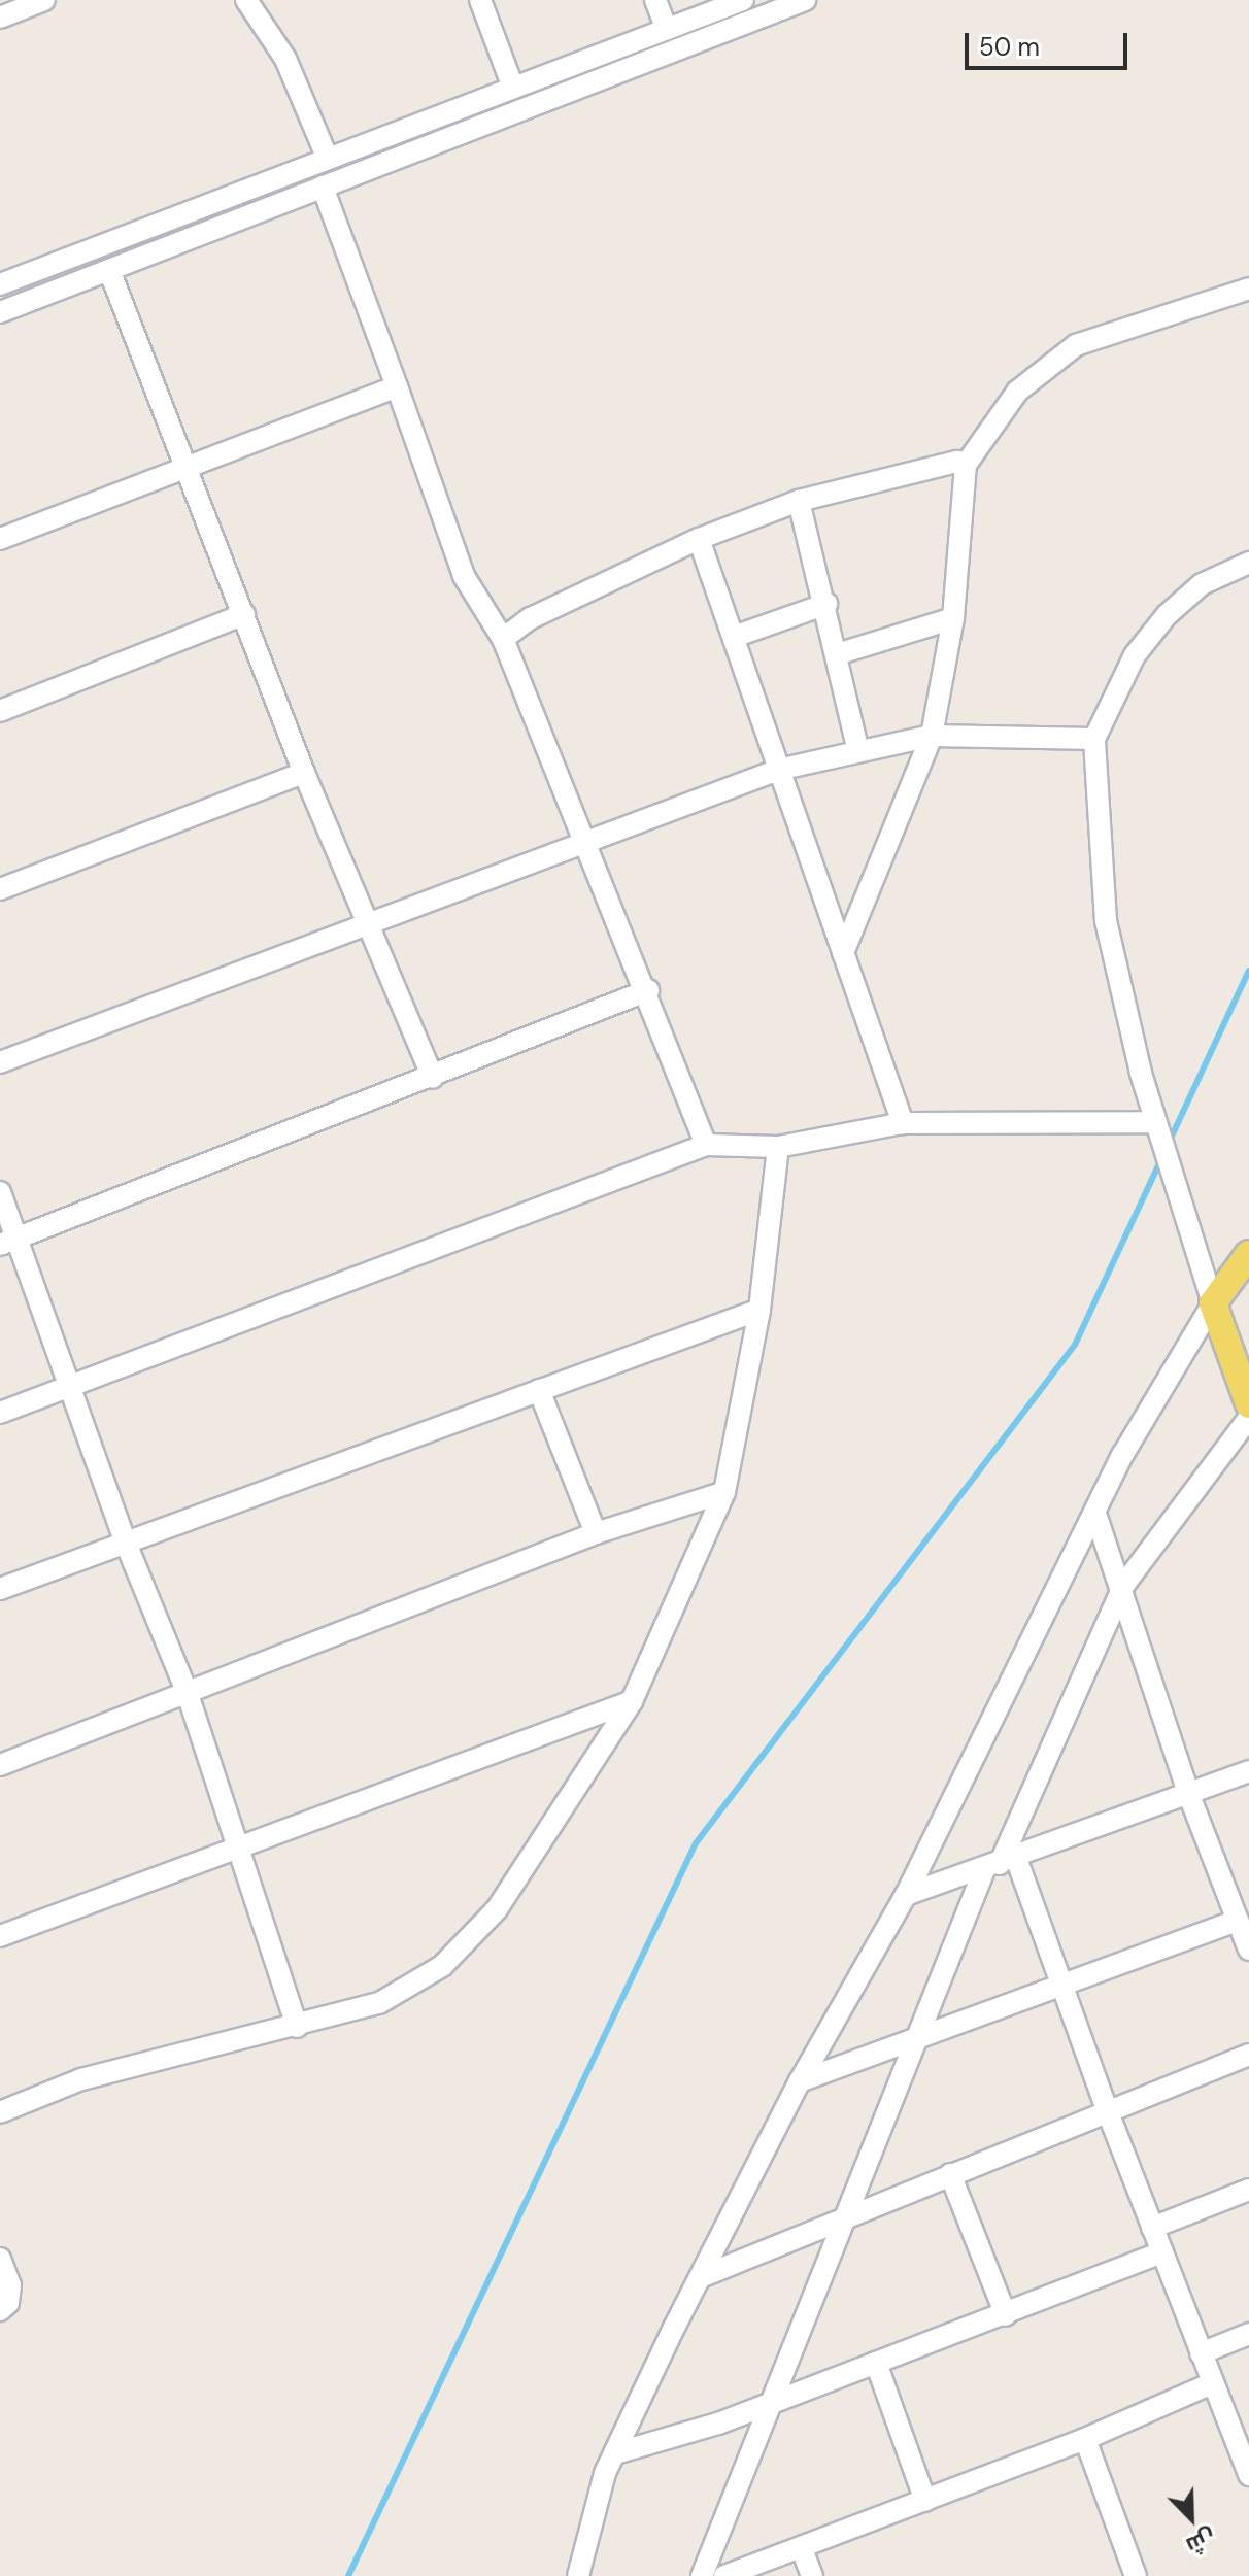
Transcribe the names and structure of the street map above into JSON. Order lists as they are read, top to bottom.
{
  "scale_bar": "50 m",
  "north": "bottom right"
}
